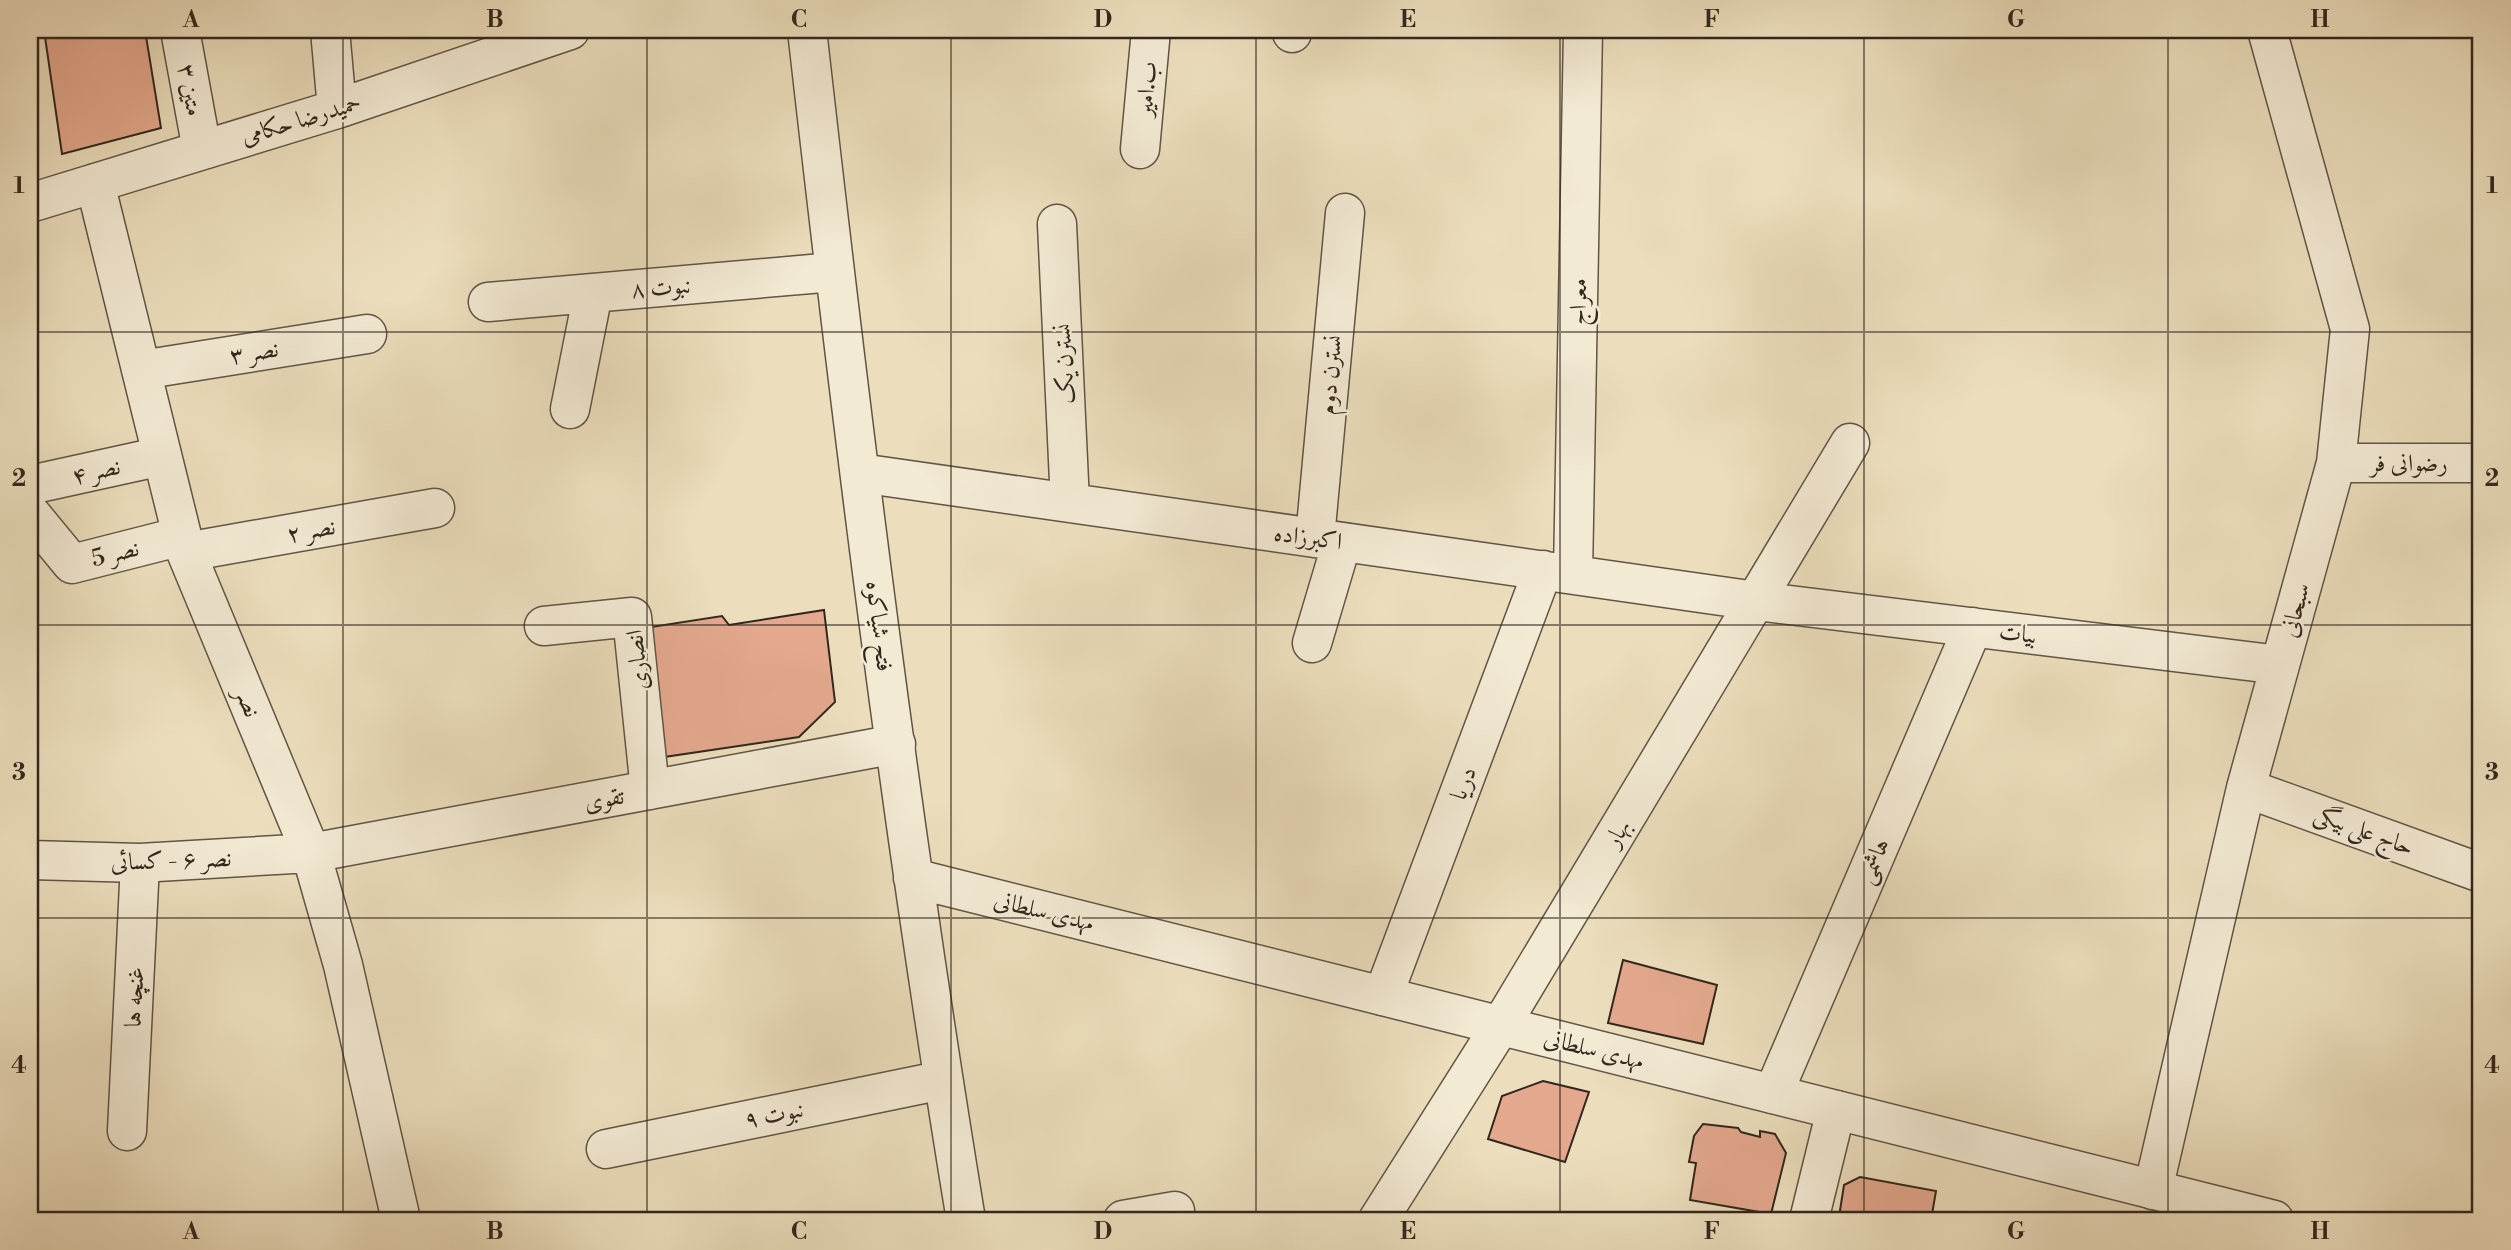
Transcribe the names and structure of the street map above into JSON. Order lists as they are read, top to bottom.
{
  "streets": {
    "street": [
      "ب.امیر",
      "متین ۳",
      "حمیدرضا حکامی",
      "نبوت ۸",
      "معراج",
      "نصر ۳",
      "نسترن یک",
      "نسترن دوم",
      "رضوانی فر",
      "نصر ۴",
      "نصر ۲",
      "اکبرزاده",
      "نصر 5",
      "سبحانی",
      "فتح شیاکوه",
      "بیات",
      "انصاری",
      "نصر",
      "دریا",
      "تقوی",
      "حاج علی بیگی",
      "بهار",
      "نصر ۶ - کسائی",
      "هاشمی",
      "مهدی سلطانی",
      "غنچه ها",
      "نبوت ۹"
    ]
  },
  "crossings": [
    ["متین ۳", "حمیدرضا حکامی"],
    ["حمیدرضا حکامی", "نصر"],
    ["نبوت ۸", "فتح شیاکوه"],
    ["معراج", "اکبرزاده"],
    ["معراج", "دریا"],
    ["نصر ۳", "نصر"],
    ["نسترن یک", "اکبرزاده"],
    ["نسترن دوم", "اکبرزاده"],
    ["رضوانی فر", "سبحانی"],
    ["نصر ۴", "نصر"],
    ["نصر ۲", "نصر 5"],
    ["نصر ۲", "نصر"],
    ["اکبرزاده", "فتح شیاکوه"],
    ["اکبرزاده", "بیات"],
    ["اکبرزاده", "دریا"],
    ["اکبرزاده", "بهار"],
    ["نصر 5", "نصر"],
    ["سبحانی", "بیات"],
    ["سبحانی", "حاج علی بیگی"],
    ["سبحانی", "مهدی سلطانی"],
    ["فتح شیاکوه", "تقوی"],
    ["فتح شیاکوه", "مهدی سلطانی"],
    ["فتح شیاکوه", "نبوت ۹"],
    ["بیات", "بهار"],
    ["بیات", "هاشمی"],
    ["انصاری", "تقوی"],
    ["نصر", "تقوی"],
    ["نصر", "نصر ۶ - کسائی"],
    ["دریا", "مهدی سلطانی"],
    ["تقوی", "نصر ۶ - کسائی"],
    ["بهار", "مهدی سلطانی"],
    ["نصر ۶ - کسائی", "غنچه ها"],
    ["هاشمی", "مهدی سلطانی"]
  ],
  "grid": {
    "columns": [
      "A",
      "B",
      "C",
      "D",
      "E",
      "F",
      "G",
      "H"
    ],
    "rows": [
      "1",
      "2",
      "3",
      "4"
    ]
  }
}
